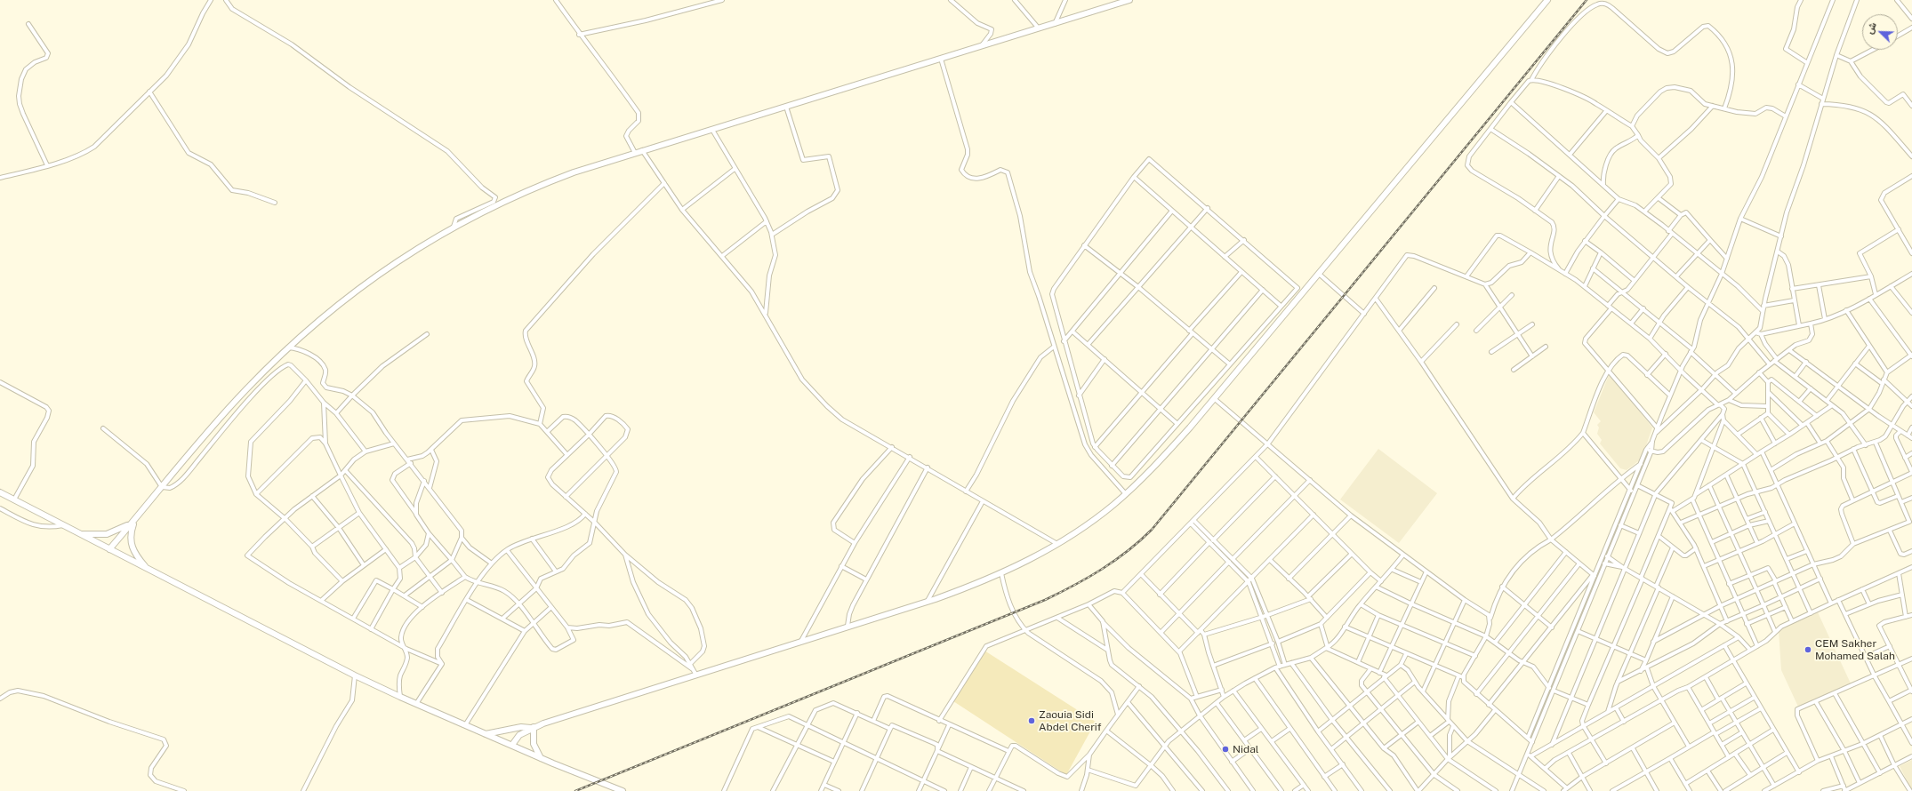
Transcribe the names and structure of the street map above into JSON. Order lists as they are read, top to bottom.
{
  "places": ["CEM Sakher Mohamed Salah", "Zaouia Sidi Abdel Cherif", "Nidal"],
  "north": "top left"
}
